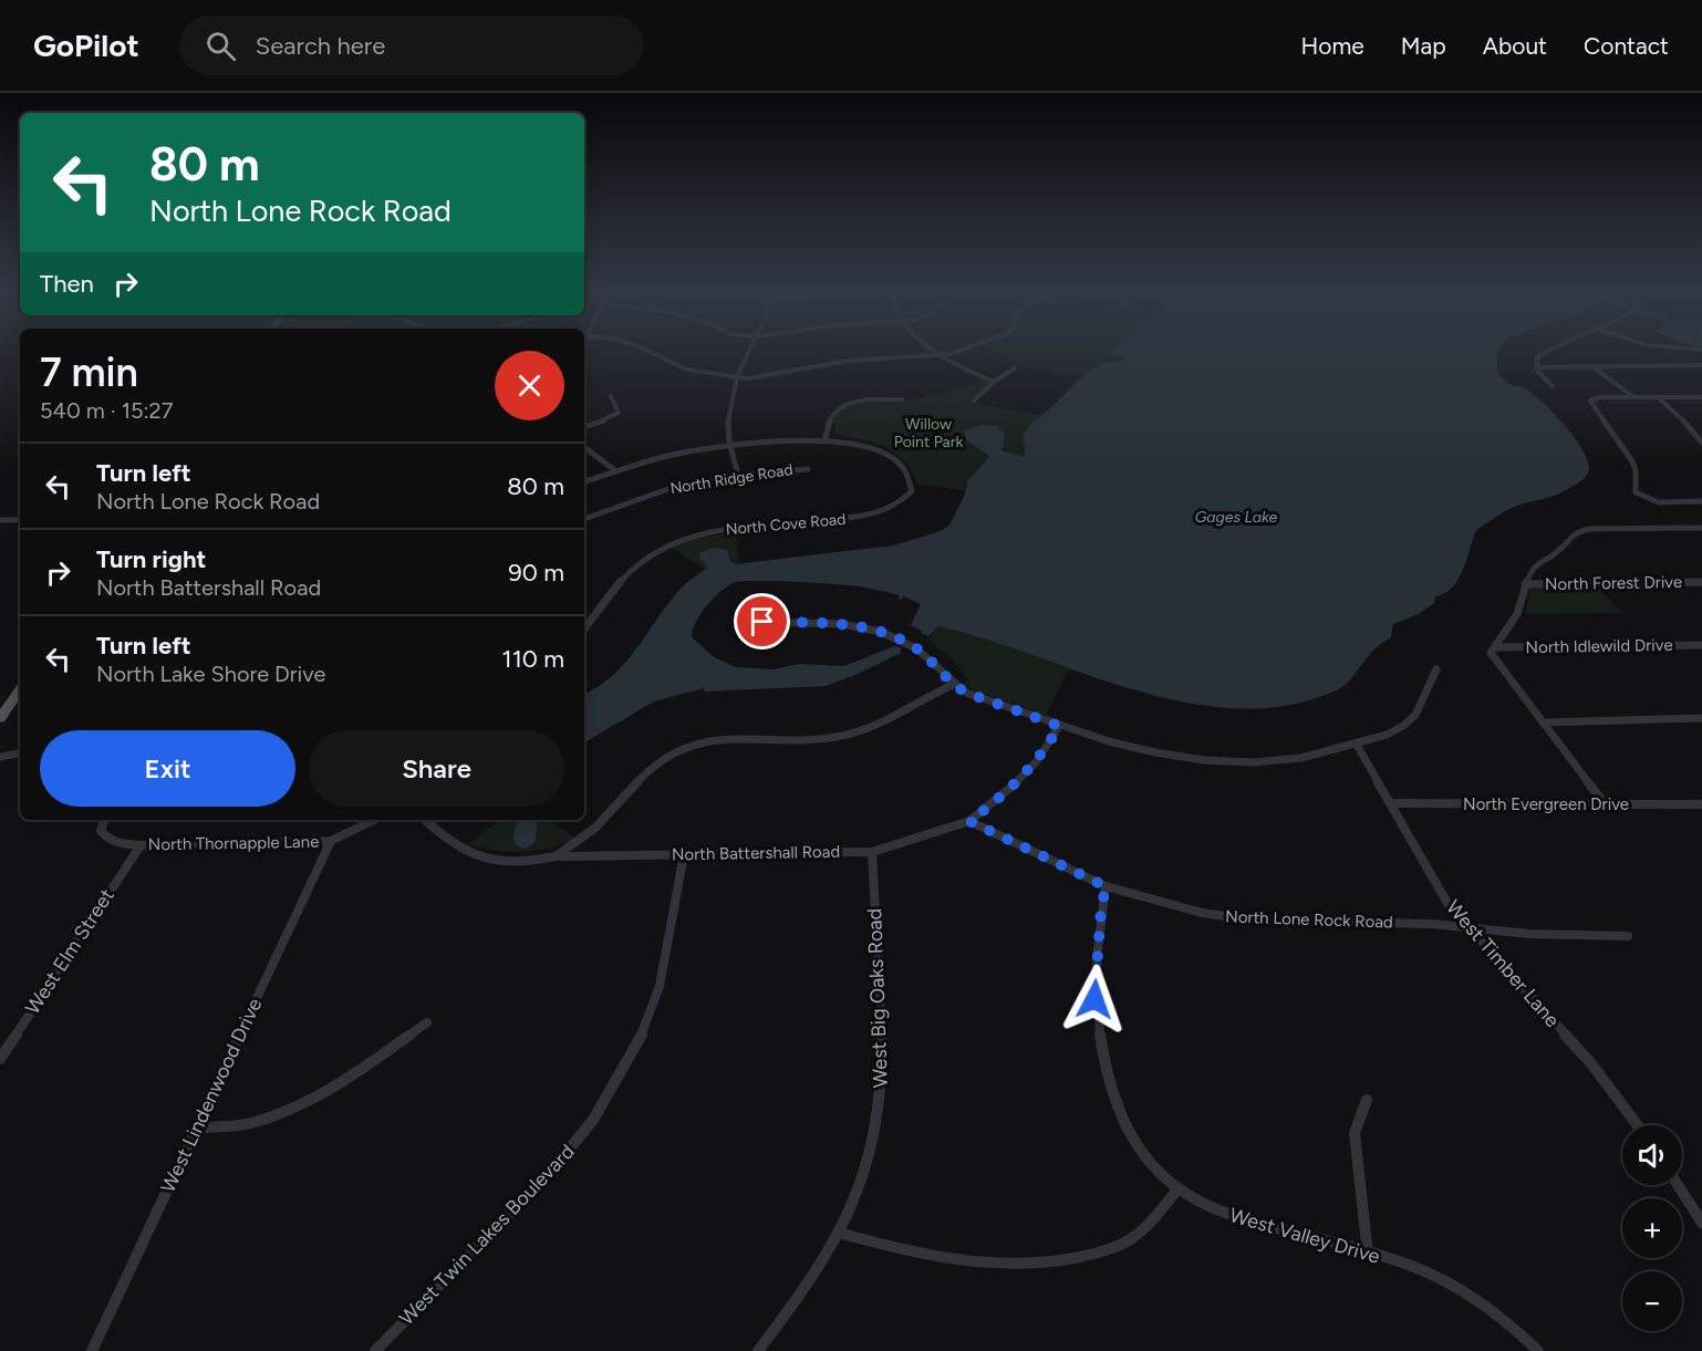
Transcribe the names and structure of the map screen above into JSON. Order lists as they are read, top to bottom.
{
  "streets": {
    "street": [
      "North Ridge Road",
      "North Cove Road",
      "North Forest Drive",
      "North Idlewild Drive",
      "North Evergreen Drive",
      "North Thornapple Lane",
      "North Battershall Road",
      "North Lone Rock Road",
      "West Elm Street",
      "West Timber Lane",
      "West Big Oaks Road",
      "West Lindenwood Drive",
      "West Twin Lakes Boulevard",
      "West Valley Drive"
    ]
  },
  "crossings": [
    ["North Evergreen Drive", "West Timber Lane"],
    ["North Thornapple Lane", "West Elm Street"],
    ["North Thornapple Lane", "West Lindenwood Drive"],
    ["North Battershall Road", "North Lone Rock Road"],
    ["North Battershall Road", "West Big Oaks Road"],
    ["North Battershall Road", "West Twin Lakes Boulevard"],
    ["North Lone Rock Road", "West Timber Lane"],
    ["North Lone Rock Road", "West Valley Drive"]
  ],
  "water": ["Gages Lake"],
  "parks": ["Willow Point Park"],
  "page": {
    "header": "GoPilot",
    "search": "Search here",
    "nav": [
      "Home",
      "Map",
      "About",
      "Contact"
    ],
    "turn": ["80 m", "North Lone Rock Road"],
    "then": "Then",
    "heading": ["7 min", "540 m · 15:27"],
    "list": [
      {
        "name": "Turn left",
        "note": "North Lone Rock Road",
        "value": "80 m"
      },
      {
        "name": "Turn right",
        "note": "North Battershall Road",
        "value": "90 m"
      },
      {
        "name": "Turn left",
        "note": "North Lake Shore Drive",
        "value": "110 m"
      }
    ],
    "buttons": ["Exit", "Share"],
    "map_buttons": ["+", "−"]
  }
}
